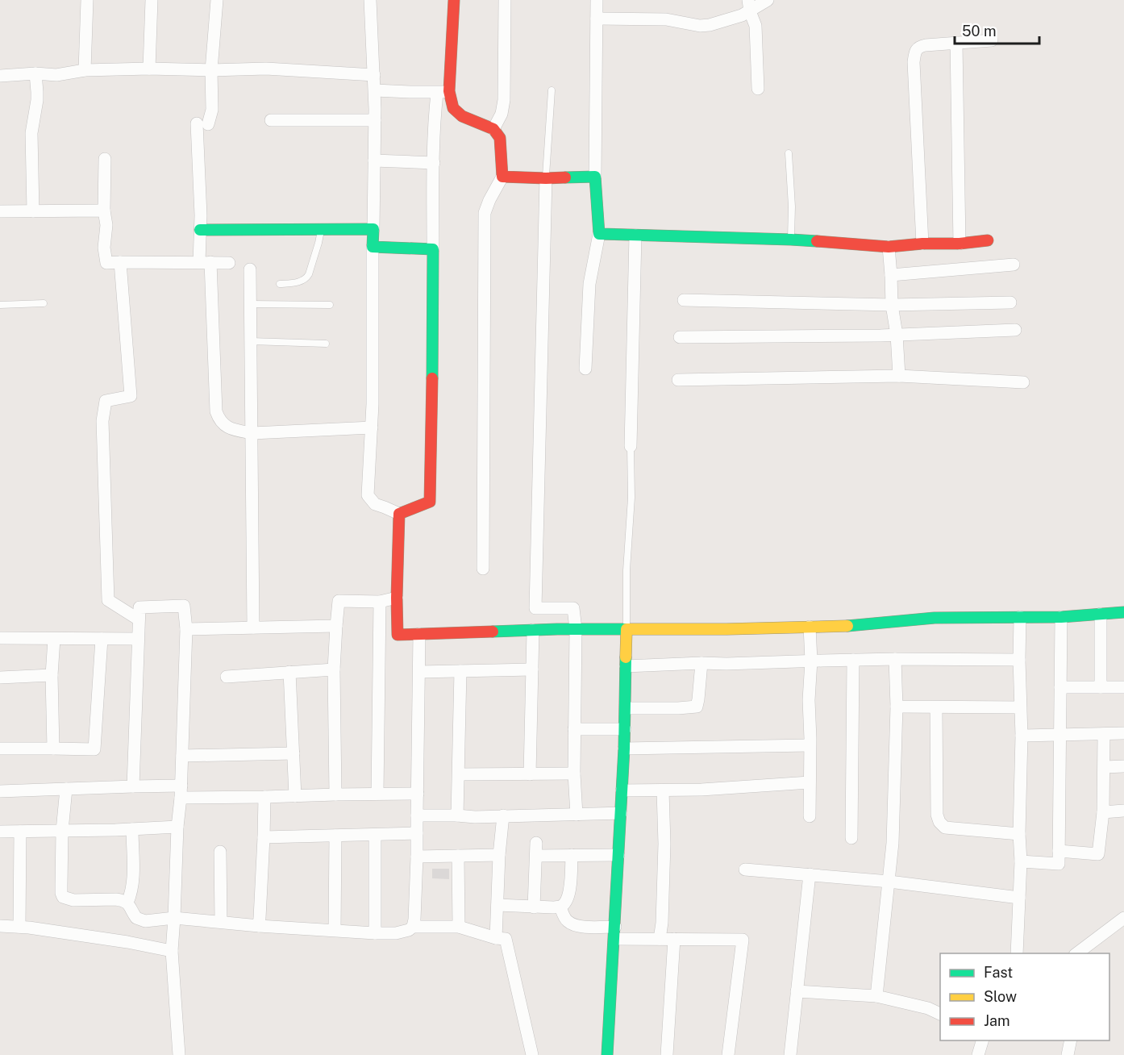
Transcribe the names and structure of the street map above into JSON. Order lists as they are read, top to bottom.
{
  "legend": ["Fast", "Slow", "Jam"],
  "scale_bar": "50 m"
}
